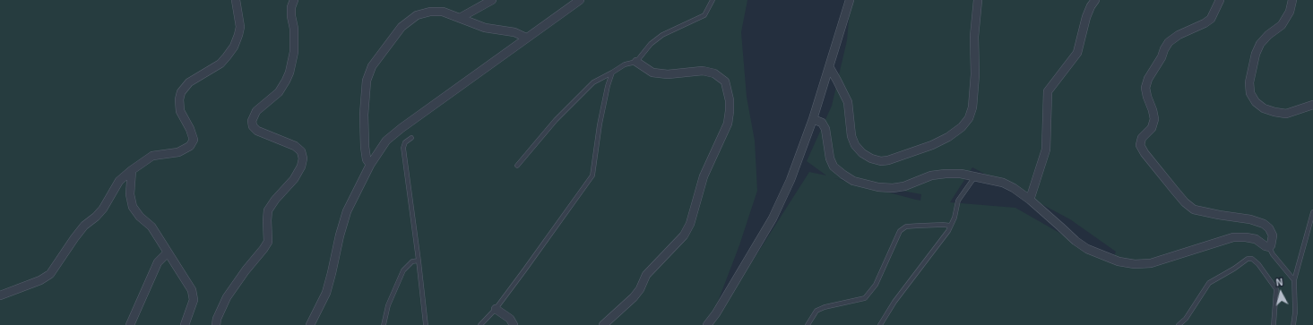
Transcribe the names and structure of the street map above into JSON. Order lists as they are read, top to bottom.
{
  "north": "top"
}
